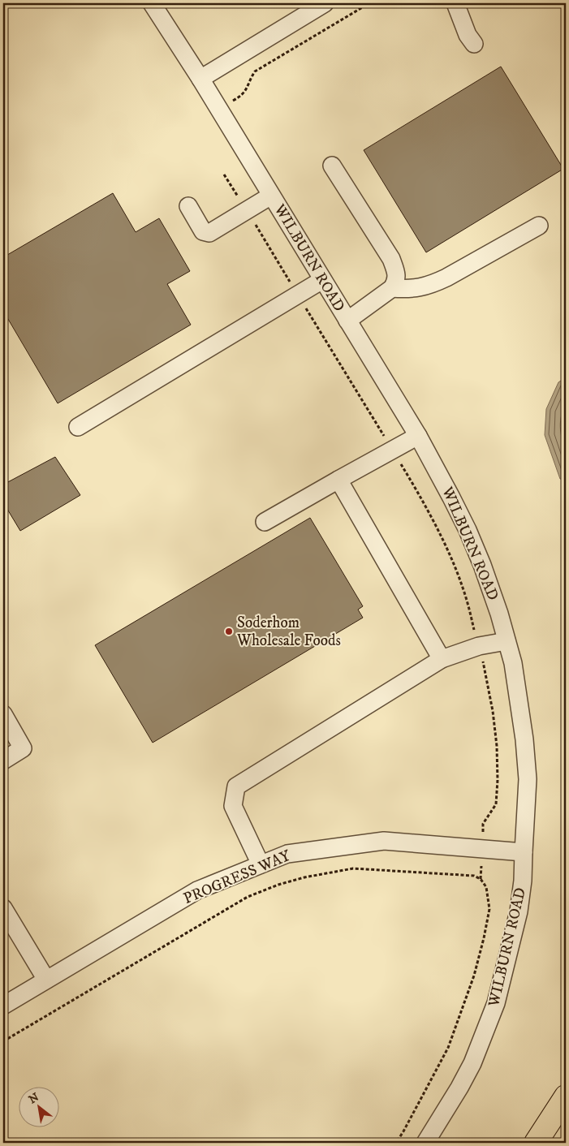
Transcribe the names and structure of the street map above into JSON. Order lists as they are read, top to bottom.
{
  "streets": {
    "street": ["WILBURN ROAD", "PROGRESS WAY"]
  },
  "crossings": [
    ["WILBURN ROAD", "PROGRESS WAY"]
  ],
  "places": ["Soderhom Wholesale Foods"],
  "north": "top left"
}
